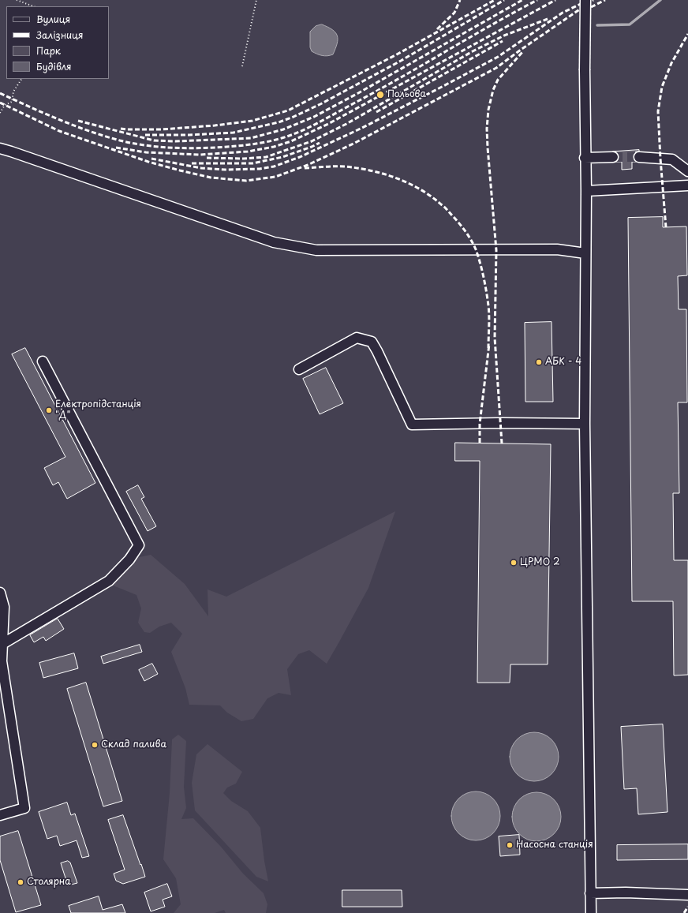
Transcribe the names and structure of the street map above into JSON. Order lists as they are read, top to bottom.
{
  "places": [
    "Польова",
    "АБК - 4",
    "Електропідстанція \"Д\"",
    "ЦРМО 2",
    "Склад палива",
    "Насосна станція",
    "Столярна"
  ],
  "legend": [
    "Вулиця",
    "Залізниця",
    "Парк",
    "Будівля"
  ]
}
